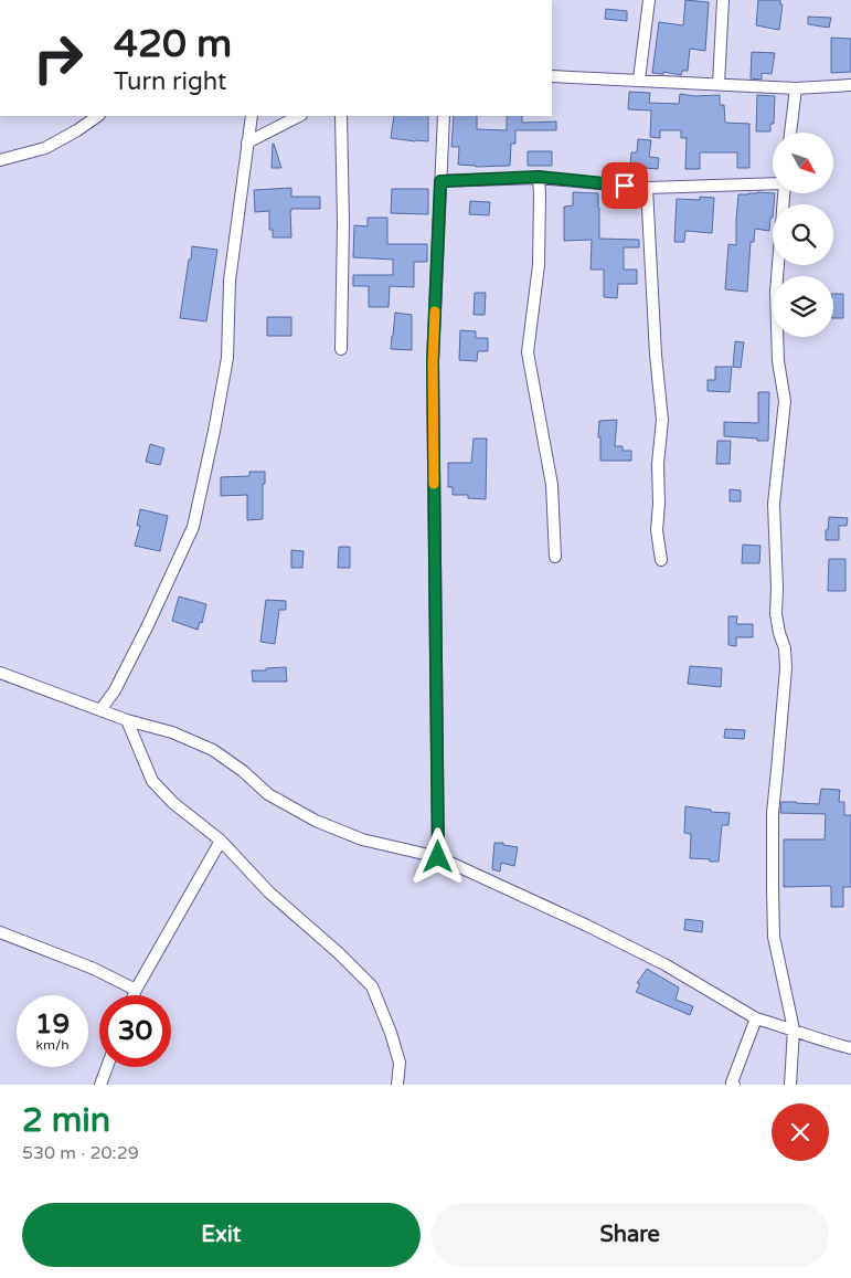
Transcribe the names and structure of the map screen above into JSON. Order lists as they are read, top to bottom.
{
  "north": "bottom right",
  "page": {
    "turn": ["420 m", "Turn right"],
    "speed": "19 km/h",
    "limit": "30",
    "heading": ["2 min", "530 m · 20:29"],
    "buttons": ["Exit", "Share"]
  }
}
